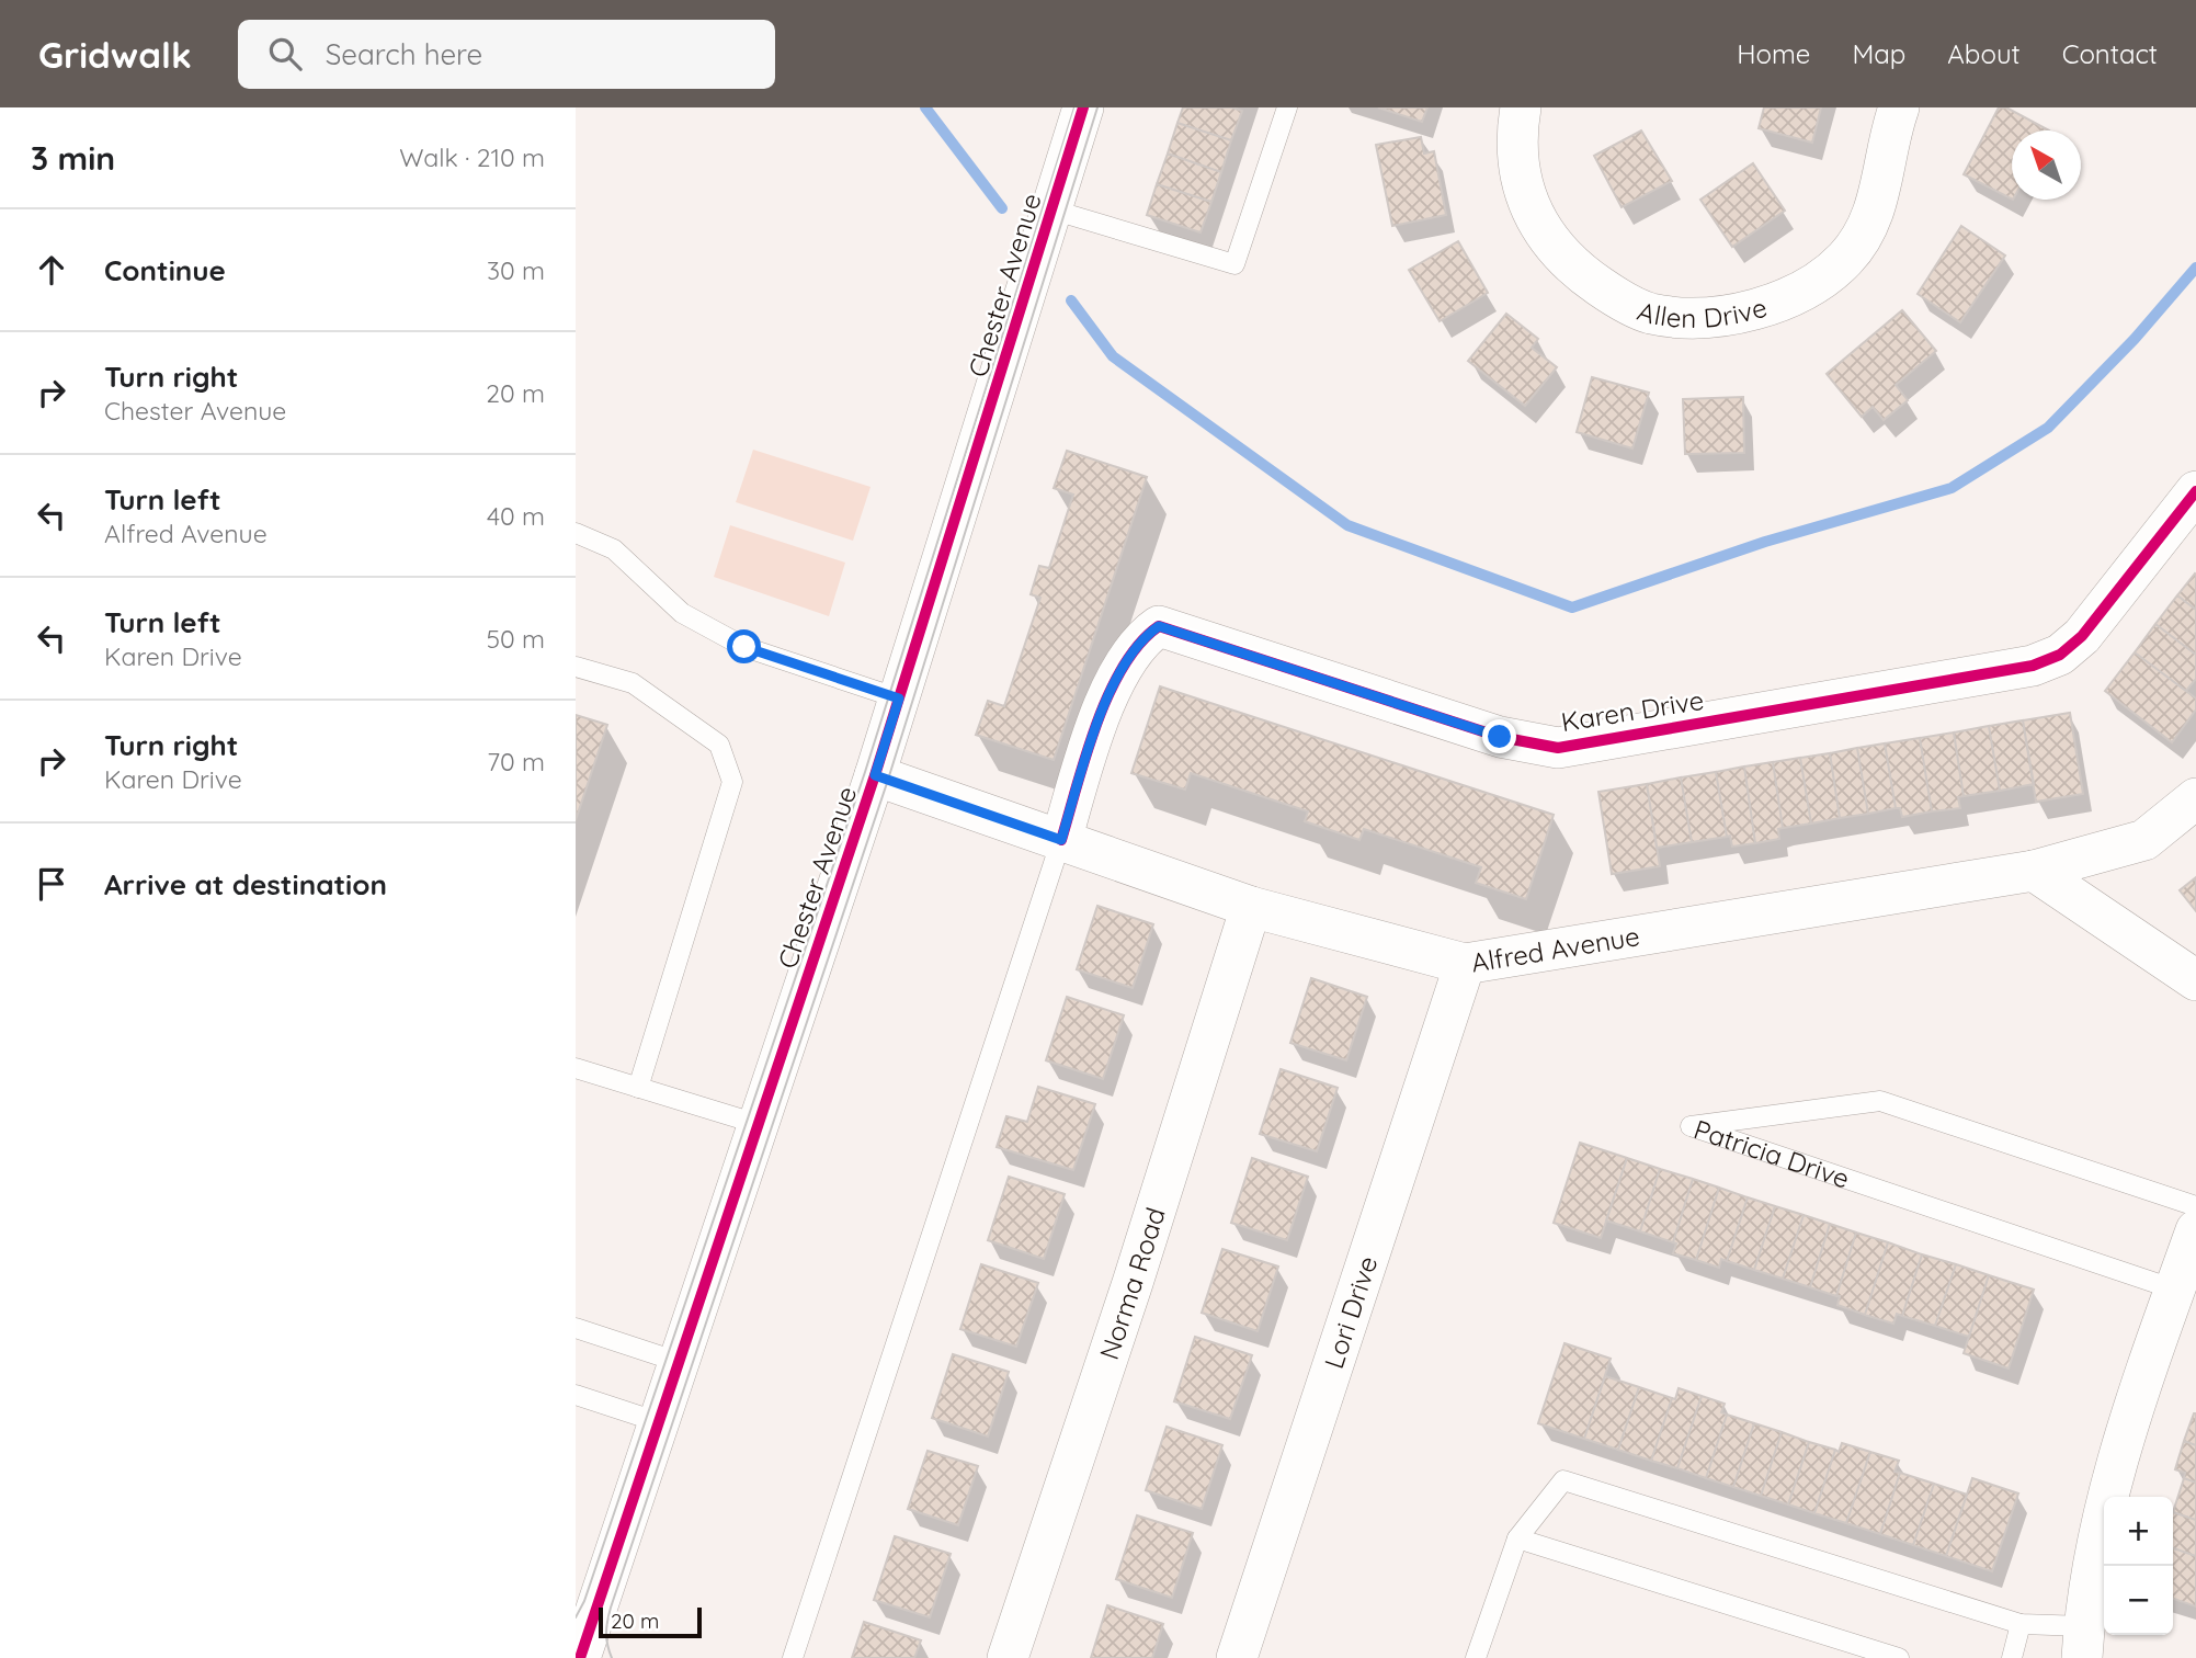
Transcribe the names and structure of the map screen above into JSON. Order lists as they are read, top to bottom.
{
  "streets": {
    "street": [
      "Chester Avenue",
      "Allen Drive",
      "Karen Drive",
      "Alfred Avenue",
      "Norma Road",
      "Lori Drive"
    ],
    "lane": ["Patricia Drive"]
  },
  "crossings": [
    ["Chester Avenue", "Alfred Avenue"],
    ["Karen Drive", "Alfred Avenue"],
    ["Alfred Avenue", "Norma Road"],
    ["Alfred Avenue", "Lori Drive"]
  ],
  "scale_bar": "20 m",
  "north": "top left",
  "page": {
    "header": "Gridwalk",
    "search": "Search here",
    "nav": [
      "Home",
      "Map",
      "About",
      "Contact"
    ],
    "heading": ["3 min", "Walk · 210 m"],
    "list": [
      ["Continue", "30 m"],
      ["Turn right", "Chester Avenue", "20 m"],
      ["Turn left", "Alfred Avenue", "40 m"],
      ["Turn left", "Karen Drive", "50 m"],
      ["Turn right", "Karen Drive", "70 m"],
      "Arrive at destination"
    ],
    "map_buttons": ["+", "−"],
    "scale": "20 m"
  }
}
